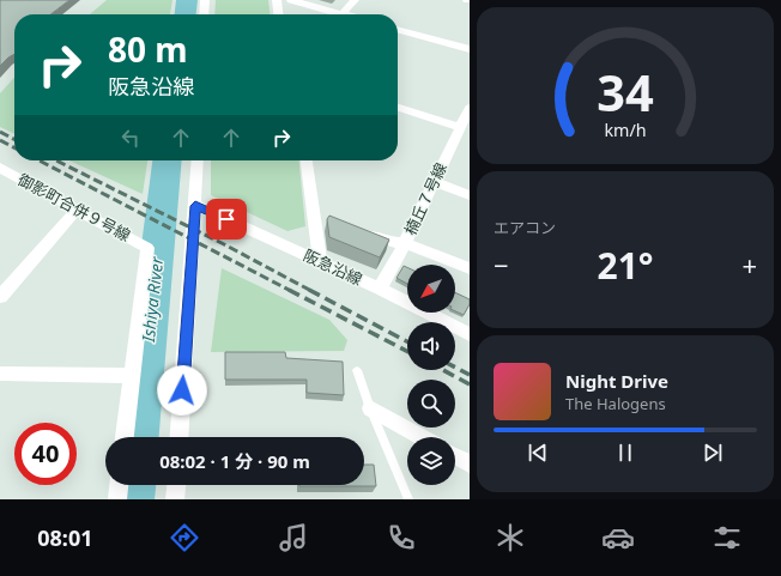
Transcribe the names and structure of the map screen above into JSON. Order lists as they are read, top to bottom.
{
  "streets": {
    "street": ["楠丘７号線", "御影町合併９号線", "阪急沿線"]
  },
  "crossings": [
    ["楠丘７号線", "阪急沿線"]
  ],
  "water": ["Ishiya River"],
  "north": "bottom left",
  "page": {
    "turn": ["80 m", "阪急沿線"],
    "tile": "エアコン",
    "heat": ["−", "21°", "+"],
    "song": ["Night Drive", "The Halogens"],
    "limit": "40",
    "trip": "08:02 · 1 分 · 90 m",
    "tabs": "08:01",
    "gauge": ["34", "km/h"]
  }
}
